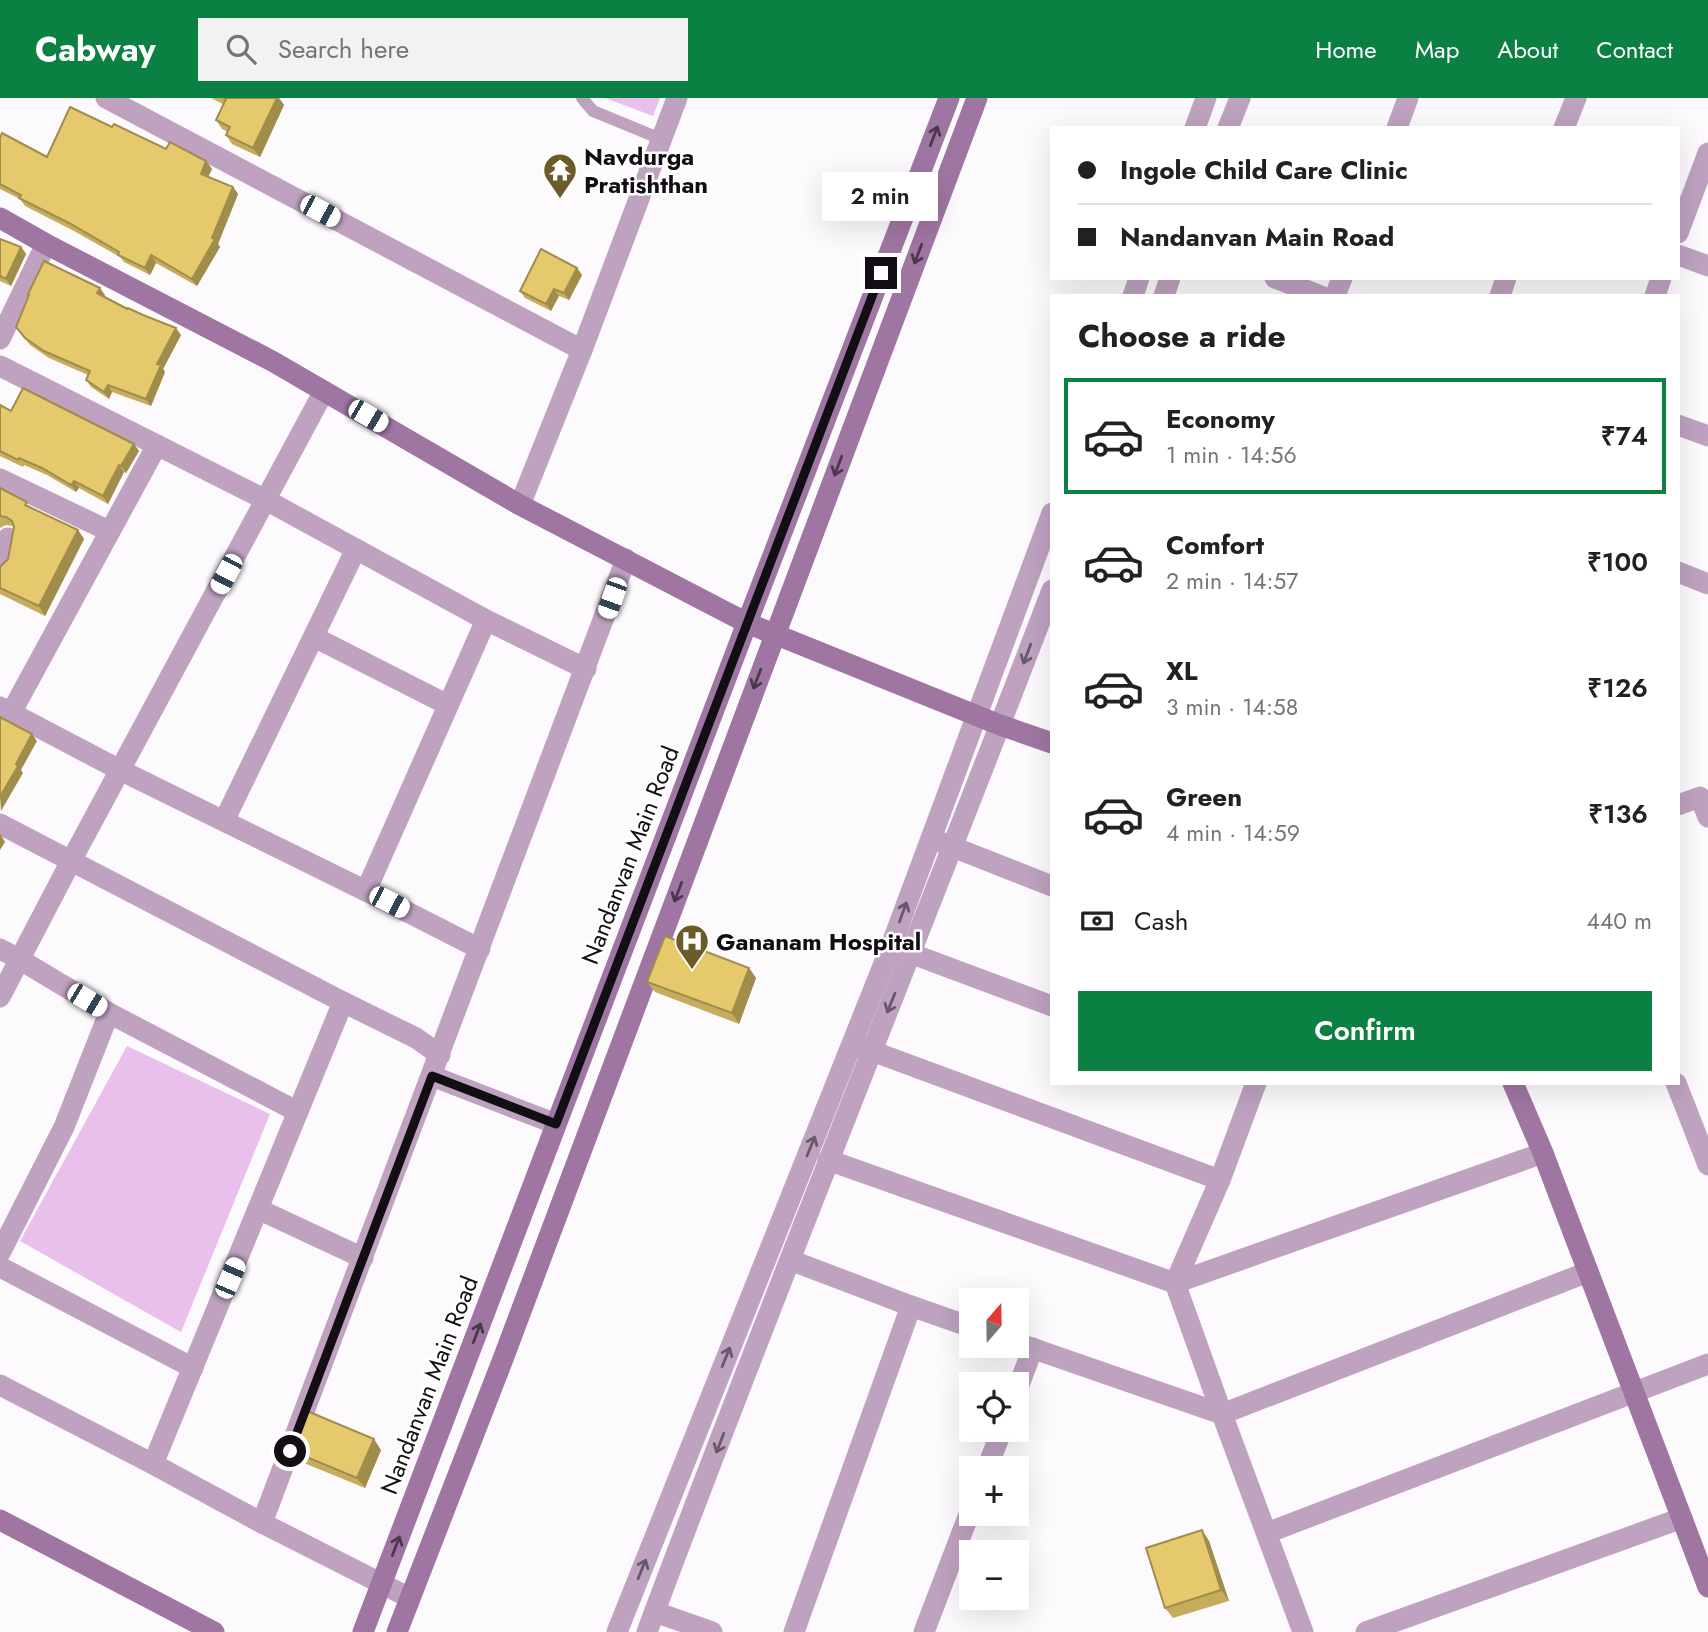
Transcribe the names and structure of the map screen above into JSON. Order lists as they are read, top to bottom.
{
  "streets": {
    "main road": ["Nandanvan Main Road"]
  },
  "places": {
    "temple": ["Navdurga Pratishthan"],
    "hospital": ["Gananam Hospital"]
  },
  "north": "top",
  "page": {
    "header": "Cabway",
    "search": "Search here",
    "nav": [
      "Home",
      "Map",
      "About",
      "Contact"
    ],
    "banner": ["Ingole Child Care Clinic", "Nandanvan Main Road"],
    "bubble": "2 min",
    "heading": "Choose a ride",
    "list": [
      {
        "name": "Economy",
        "note": "1 min · 14:56",
        "value": "₹74"
      },
      {
        "name": "Comfort",
        "note": "2 min · 14:57",
        "value": "₹100"
      },
      {
        "name": "XL",
        "note": "3 min · 14:58",
        "value": "₹126"
      },
      {
        "name": "Green",
        "note": "4 min · 14:59",
        "value": "₹136"
      }
    ],
    "pay": ["Cash", "440 m"],
    "buttons": "Confirm",
    "map_buttons": ["+", "−"]
  }
}
